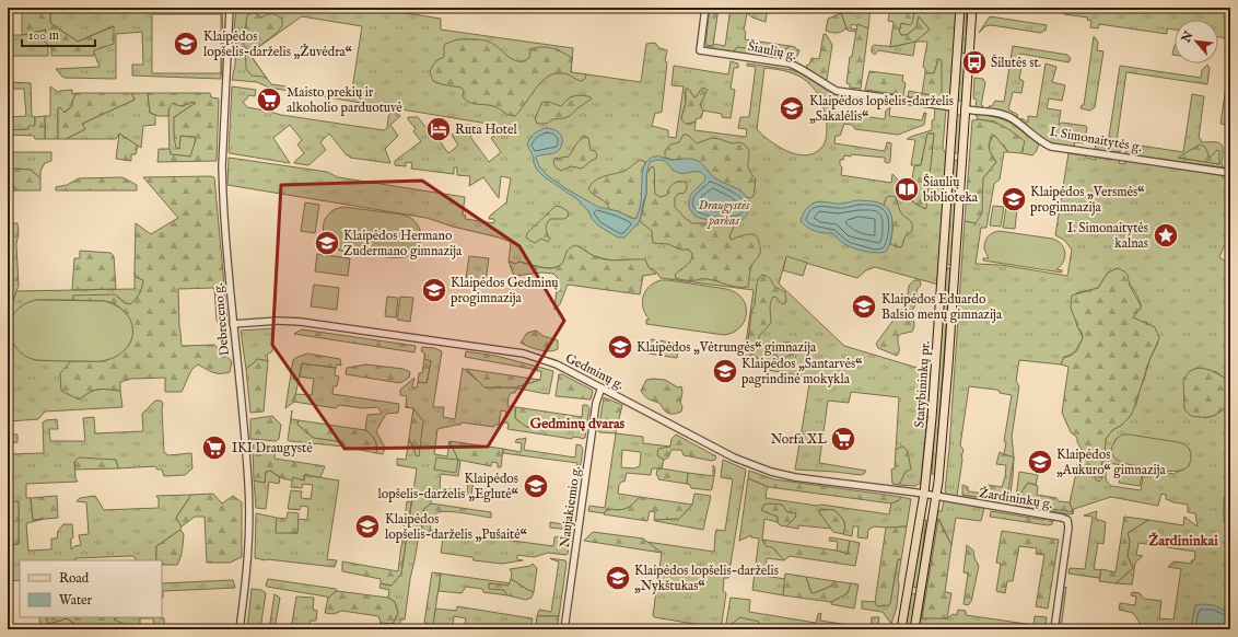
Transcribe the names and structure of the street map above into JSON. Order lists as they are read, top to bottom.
{
  "streets": {
    "main road": ["Statybininkų pr."],
    "street": [
      "Šiaulių g.",
      "I. Simonaitytės g.",
      "Debreceno g.",
      "Gedminų g.",
      "Žardininkų g.",
      "Naujakiemio g."
    ]
  },
  "crossings": [
    ["Šiaulių g.", "Statybininkų pr."],
    ["I. Simonaitytės g.", "Statybininkų pr."],
    ["Debreceno g.", "Gedminų g."],
    ["Gedminų g.", "Statybininkų pr."],
    ["Gedminų g.", "Žardininkų g."],
    ["Gedminų g.", "Naujakiemio g."],
    ["Statybininkų pr.", "Žardininkų g."]
  ],
  "districts": ["Gedminų dvaras", "Žardininkai"],
  "parks": ["Draugystės parkas"],
  "places": {
    "school or university": [
      "Klaipėdos lopšelis-darželis „Žuvėdra“",
      "Klaipėdos lopšelis-darželis „Sakalėlis“",
      "Klaipėdos „Versmės“ progimnazija",
      "Klaipėdos Hermano Zudermano gimnazija",
      "Klaipėdos Gedminų progimnazija",
      "Klaipėdos Eduardo Balsio menų gimnazija",
      "Klaipėdos „Vėtrungės“ gimnazija",
      "Klaipėdos „Santarvės“ pagrindinė mokykla",
      "Klaipėdos „Aukuro“ gimnazija",
      "Klaipėdos lopšelis-darželis „Eglutė“",
      "Klaipėdos lopšelis-darželis „Pušaitė“",
      "Klaipėdos lopšelis-darželis „Nykštukas“"
    ],
    "bus stop": ["Šilutės st."],
    "supermarket": ["Maisto prekių ir alkoholio parduotuvė", "Norfa XL", "IKI Draugystė"],
    "hotel": ["Ruta Hotel"],
    "library": ["Šiaulių biblioteka"],
    "place": ["I. Simonaitytės kalnas"]
  },
  "legend": ["Road", "Water"],
  "scale_bar": "100 m",
  "north": "top left"
}
